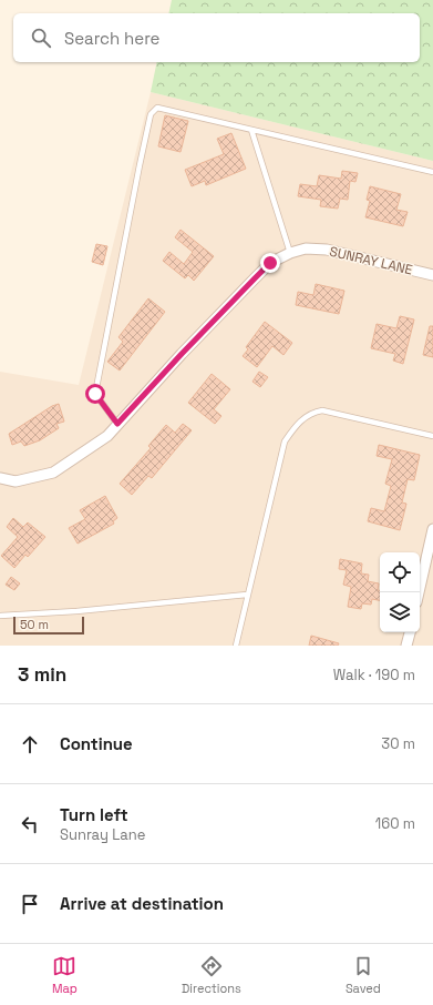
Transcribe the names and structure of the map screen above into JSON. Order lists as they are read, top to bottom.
{
  "streets": {
    "street": ["SUNRAY LANE"]
  },
  "scale_bar": "50 m",
  "page": {
    "search": "Search here",
    "scale": "50 m",
    "heading": ["3 min", "Walk · 190 m"],
    "list": [
      ["Continue", "30 m"],
      ["Turn left", "Sunray Lane", "160 m"],
      "Arrive at destination"
    ],
    "nav": ["Map", "Directions", "Saved"]
  }
}
